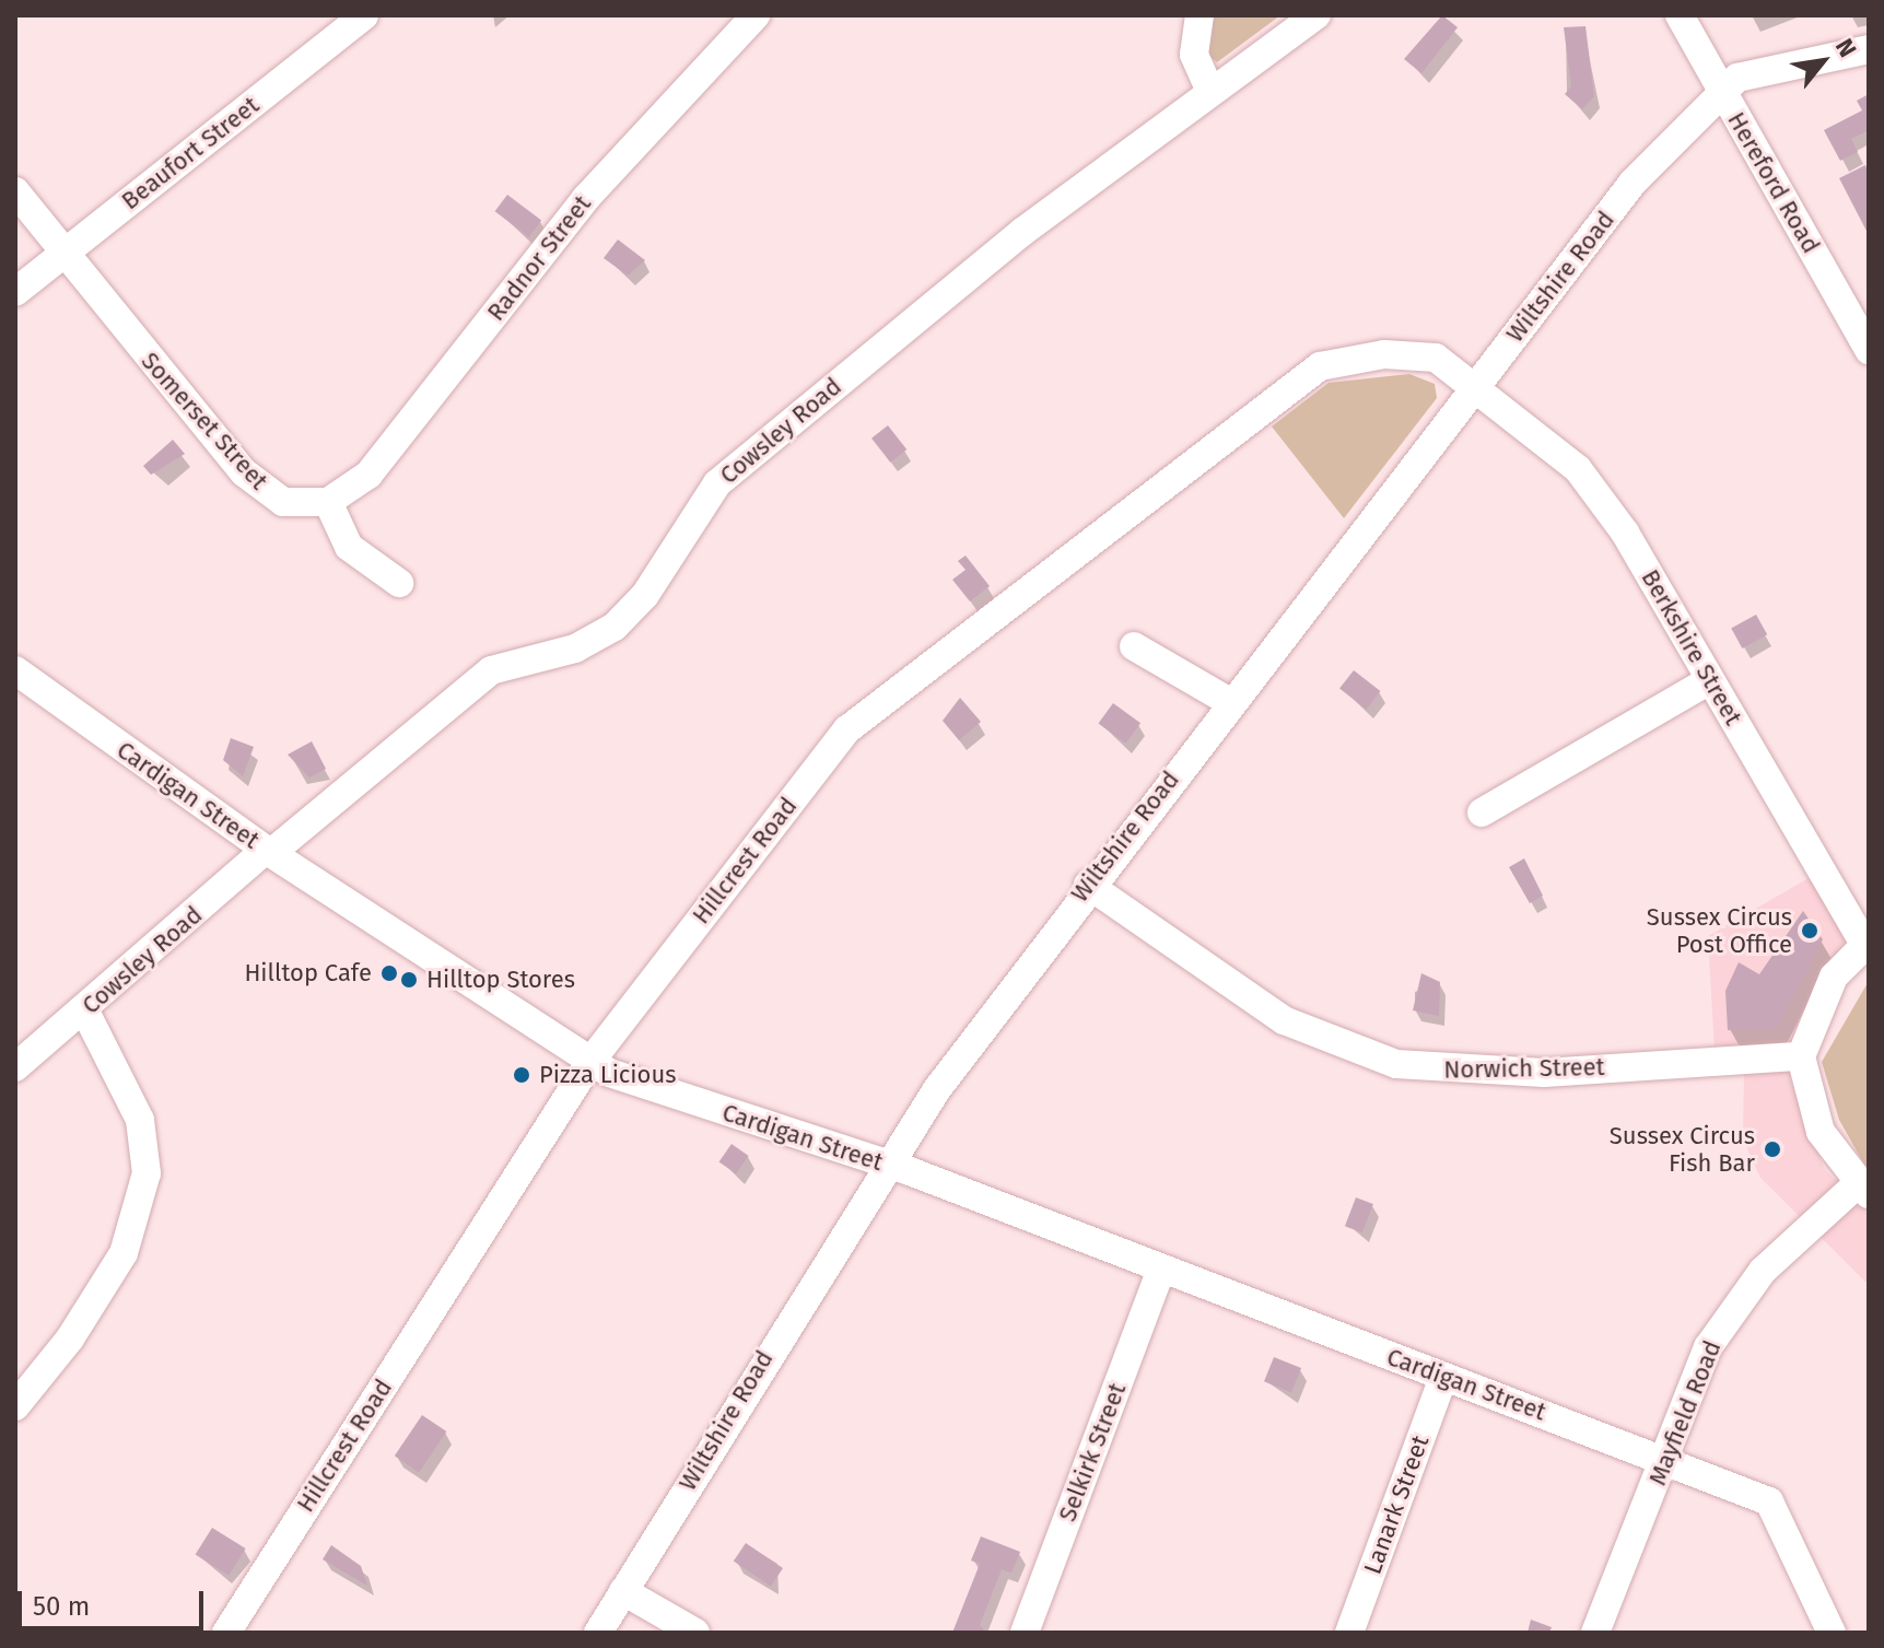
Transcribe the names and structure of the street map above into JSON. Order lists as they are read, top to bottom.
{
  "streets": {
    "street": [
      "Beaufort Street",
      "Hereford Road",
      "Radnor Street",
      "Wiltshire Road",
      "Somerset Street",
      "Cowsley Road",
      "Berkshire Street",
      "Cardigan Street",
      "Hillcrest Road",
      "Norwich Street",
      "Mayfield Road",
      "Selkirk Street",
      "Lanark Street"
    ]
  },
  "crossings": [
    ["Beaufort Street", "Somerset Street"],
    ["Hereford Road", "Wiltshire Road"],
    ["Radnor Street", "Somerset Street"],
    ["Wiltshire Road", "Berkshire Street"],
    ["Wiltshire Road", "Cardigan Street"],
    ["Wiltshire Road", "Hillcrest Road"],
    ["Wiltshire Road", "Norwich Street"],
    ["Cowsley Road", "Cardigan Street"],
    ["Berkshire Street", "Hillcrest Road"],
    ["Cardigan Street", "Hillcrest Road"],
    ["Cardigan Street", "Mayfield Road"],
    ["Cardigan Street", "Selkirk Street"],
    ["Cardigan Street", "Lanark Street"]
  ],
  "places": [
    "Sussex Circus Post Office",
    "Hilltop Cafe",
    "Hilltop Stores",
    "Pizza Licious",
    "Sussex Circus Fish Bar"
  ],
  "scale_bar": "50 m",
  "north": "top right"
}
